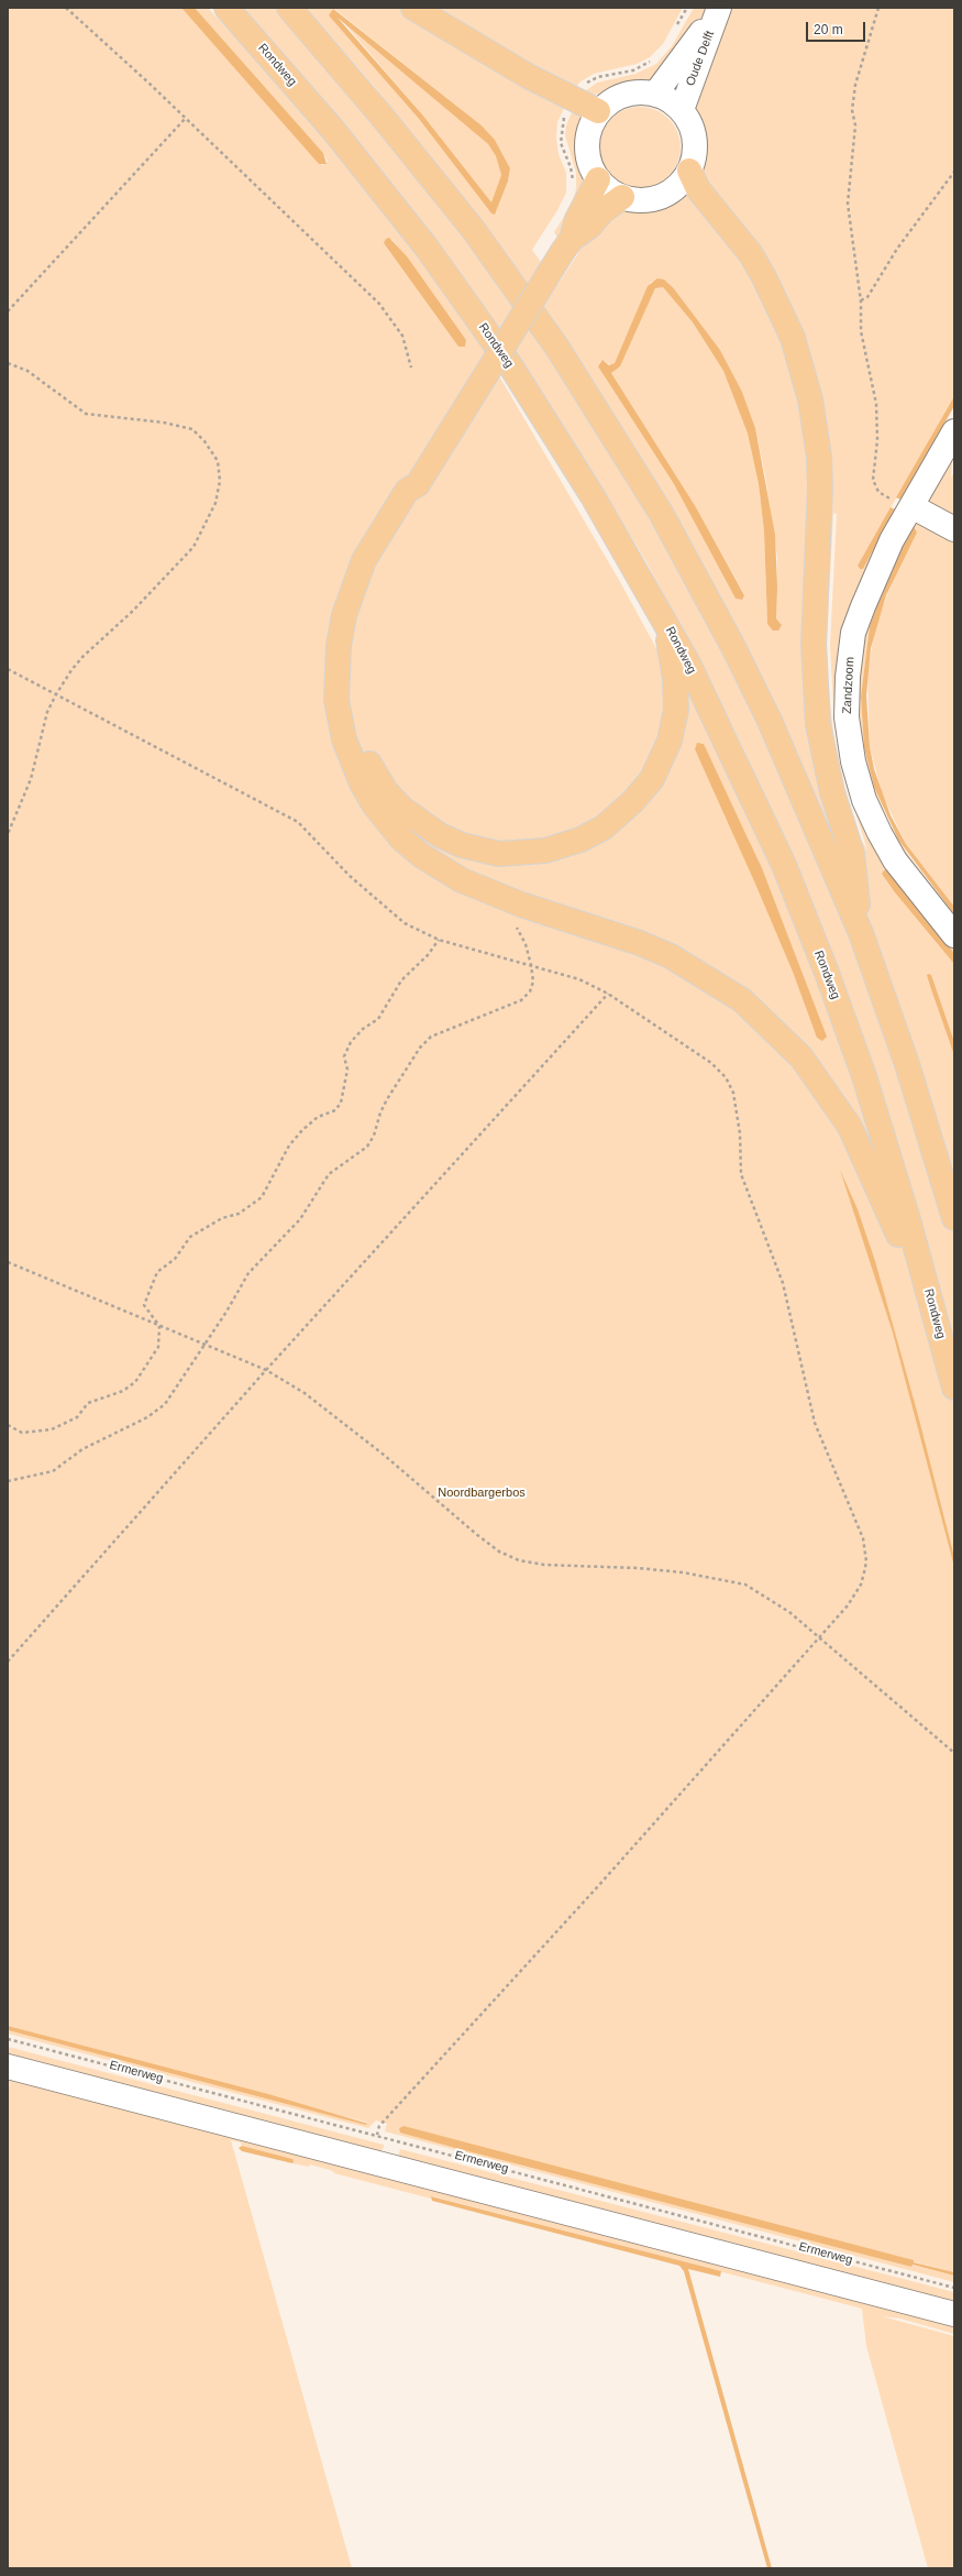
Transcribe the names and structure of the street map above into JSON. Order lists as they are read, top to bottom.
{
  "streets": {
    "main road": ["Rondweg"],
    "street": ["Oude Delft", "Zandzoom"],
    "path": ["Ermerweg"]
  },
  "parks": ["Noordbargerbos"],
  "scale_bar": "20 m"
}
